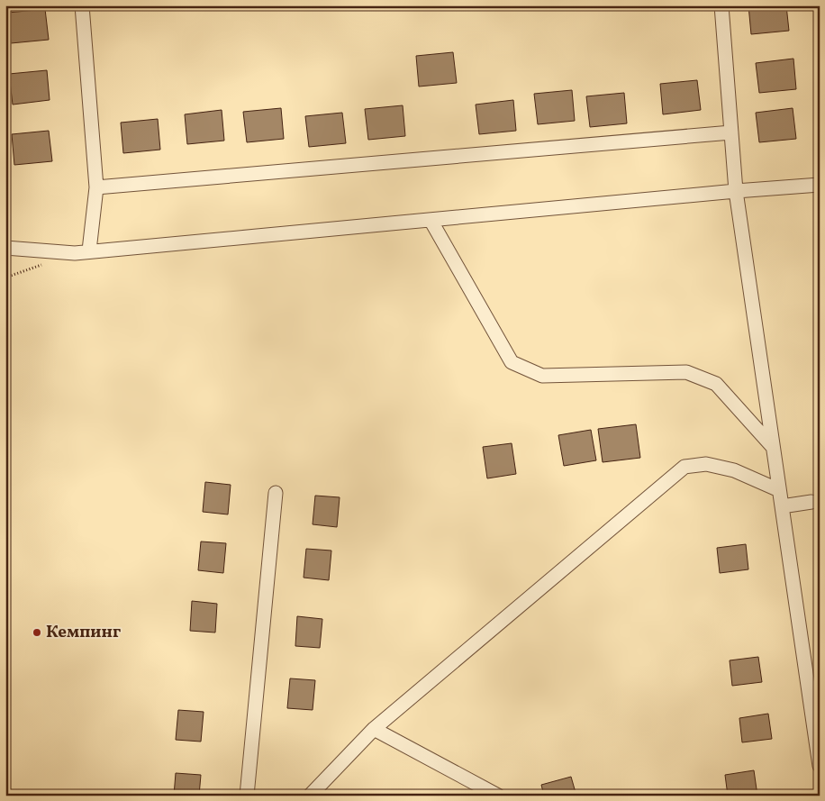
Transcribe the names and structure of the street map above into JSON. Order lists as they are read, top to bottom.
{
  "places": ["Кемпинг"]
}
